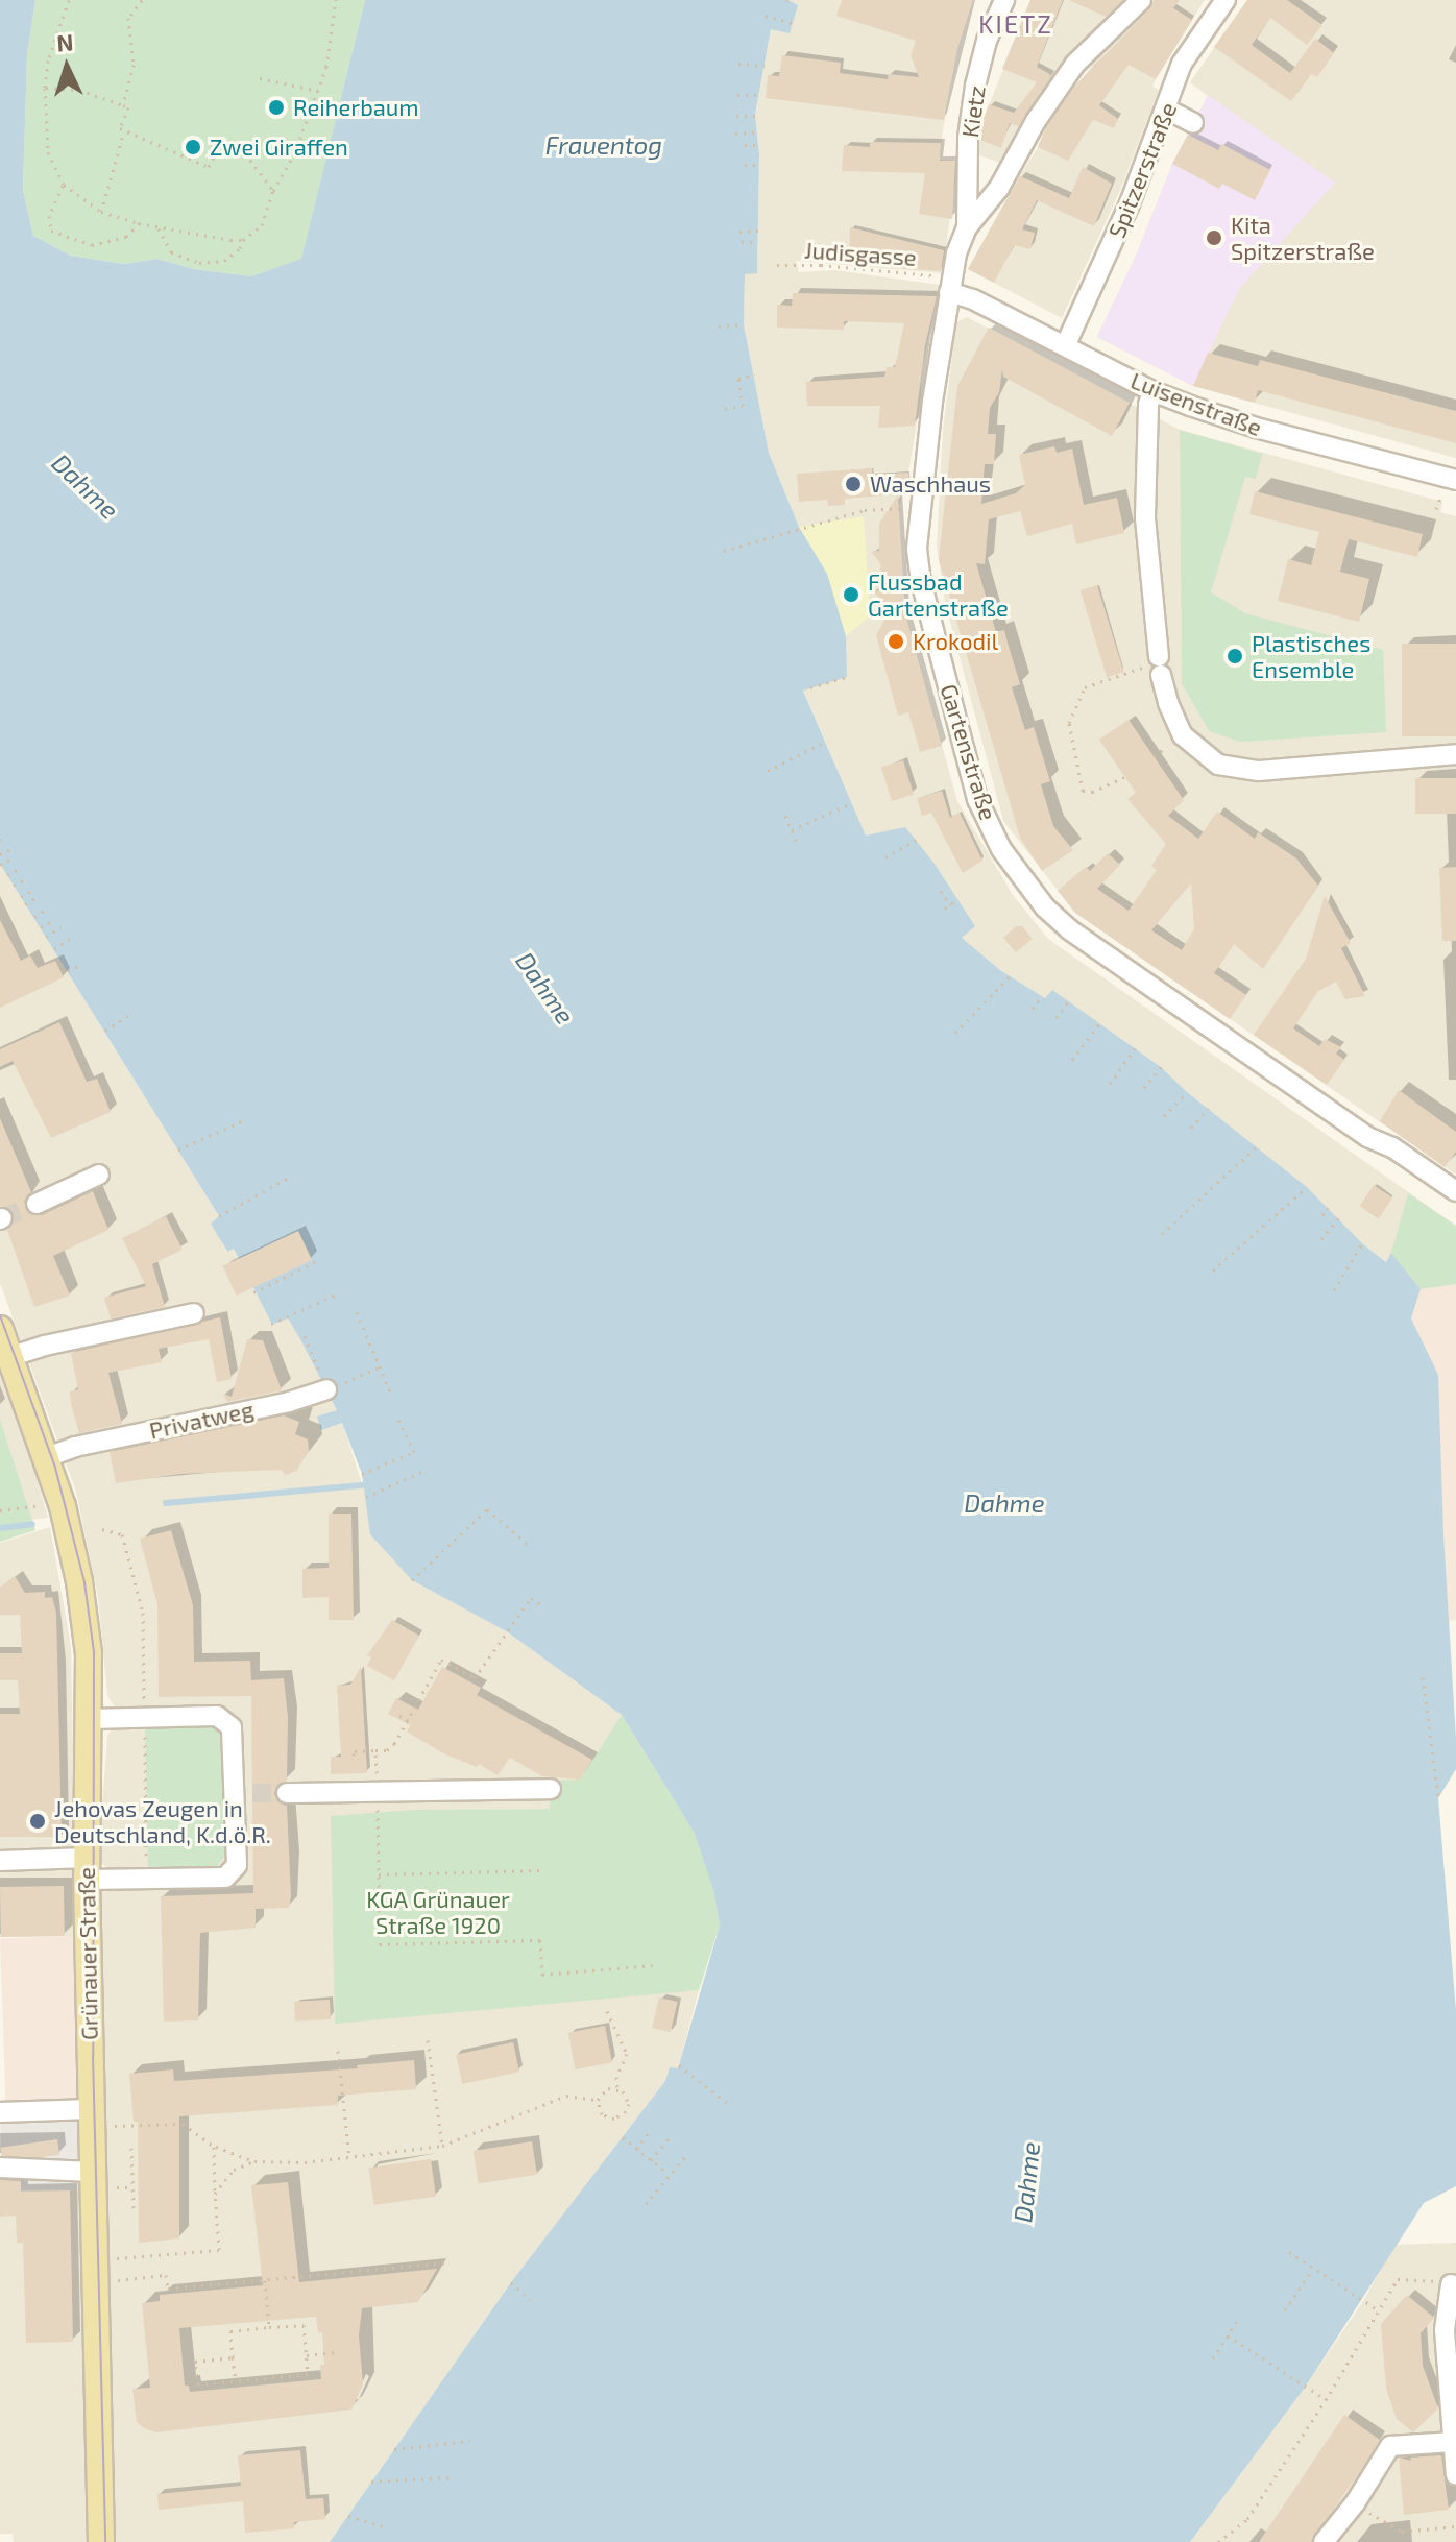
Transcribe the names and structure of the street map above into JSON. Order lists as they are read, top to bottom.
{
  "streets": {
    "main road": ["Grünauer Straße"],
    "street": [
      "Kietz",
      "Spitzerstraße",
      "Luisenstraße",
      "Gartenstraße",
      "Privatweg"
    ],
    "path": ["Judisgasse"]
  },
  "crossings": [
    ["Kietz", "Gartenstraße"],
    ["Spitzerstraße", "Luisenstraße"],
    ["Judisgasse", "Luisenstraße"],
    ["Judisgasse", "Gartenstraße"],
    ["Luisenstraße", "Gartenstraße"],
    ["Privatweg", "Grünauer Straße"]
  ],
  "districts": ["KIETZ"],
  "water": ["Frauentog", "Dahme"],
  "parks": ["KGA Grünauer Straße 1920"],
  "places": [
    "Reiherbaum",
    "Zwei Giraffen",
    "Kita Spitzerstraße",
    "Waschhaus",
    "Flussbad Gartenstraße",
    "Krokodil",
    "Plastisches Ensemble",
    "Jehovas Zeugen in Deutschland, K.d.ö.R."
  ],
  "north": "top"
}
